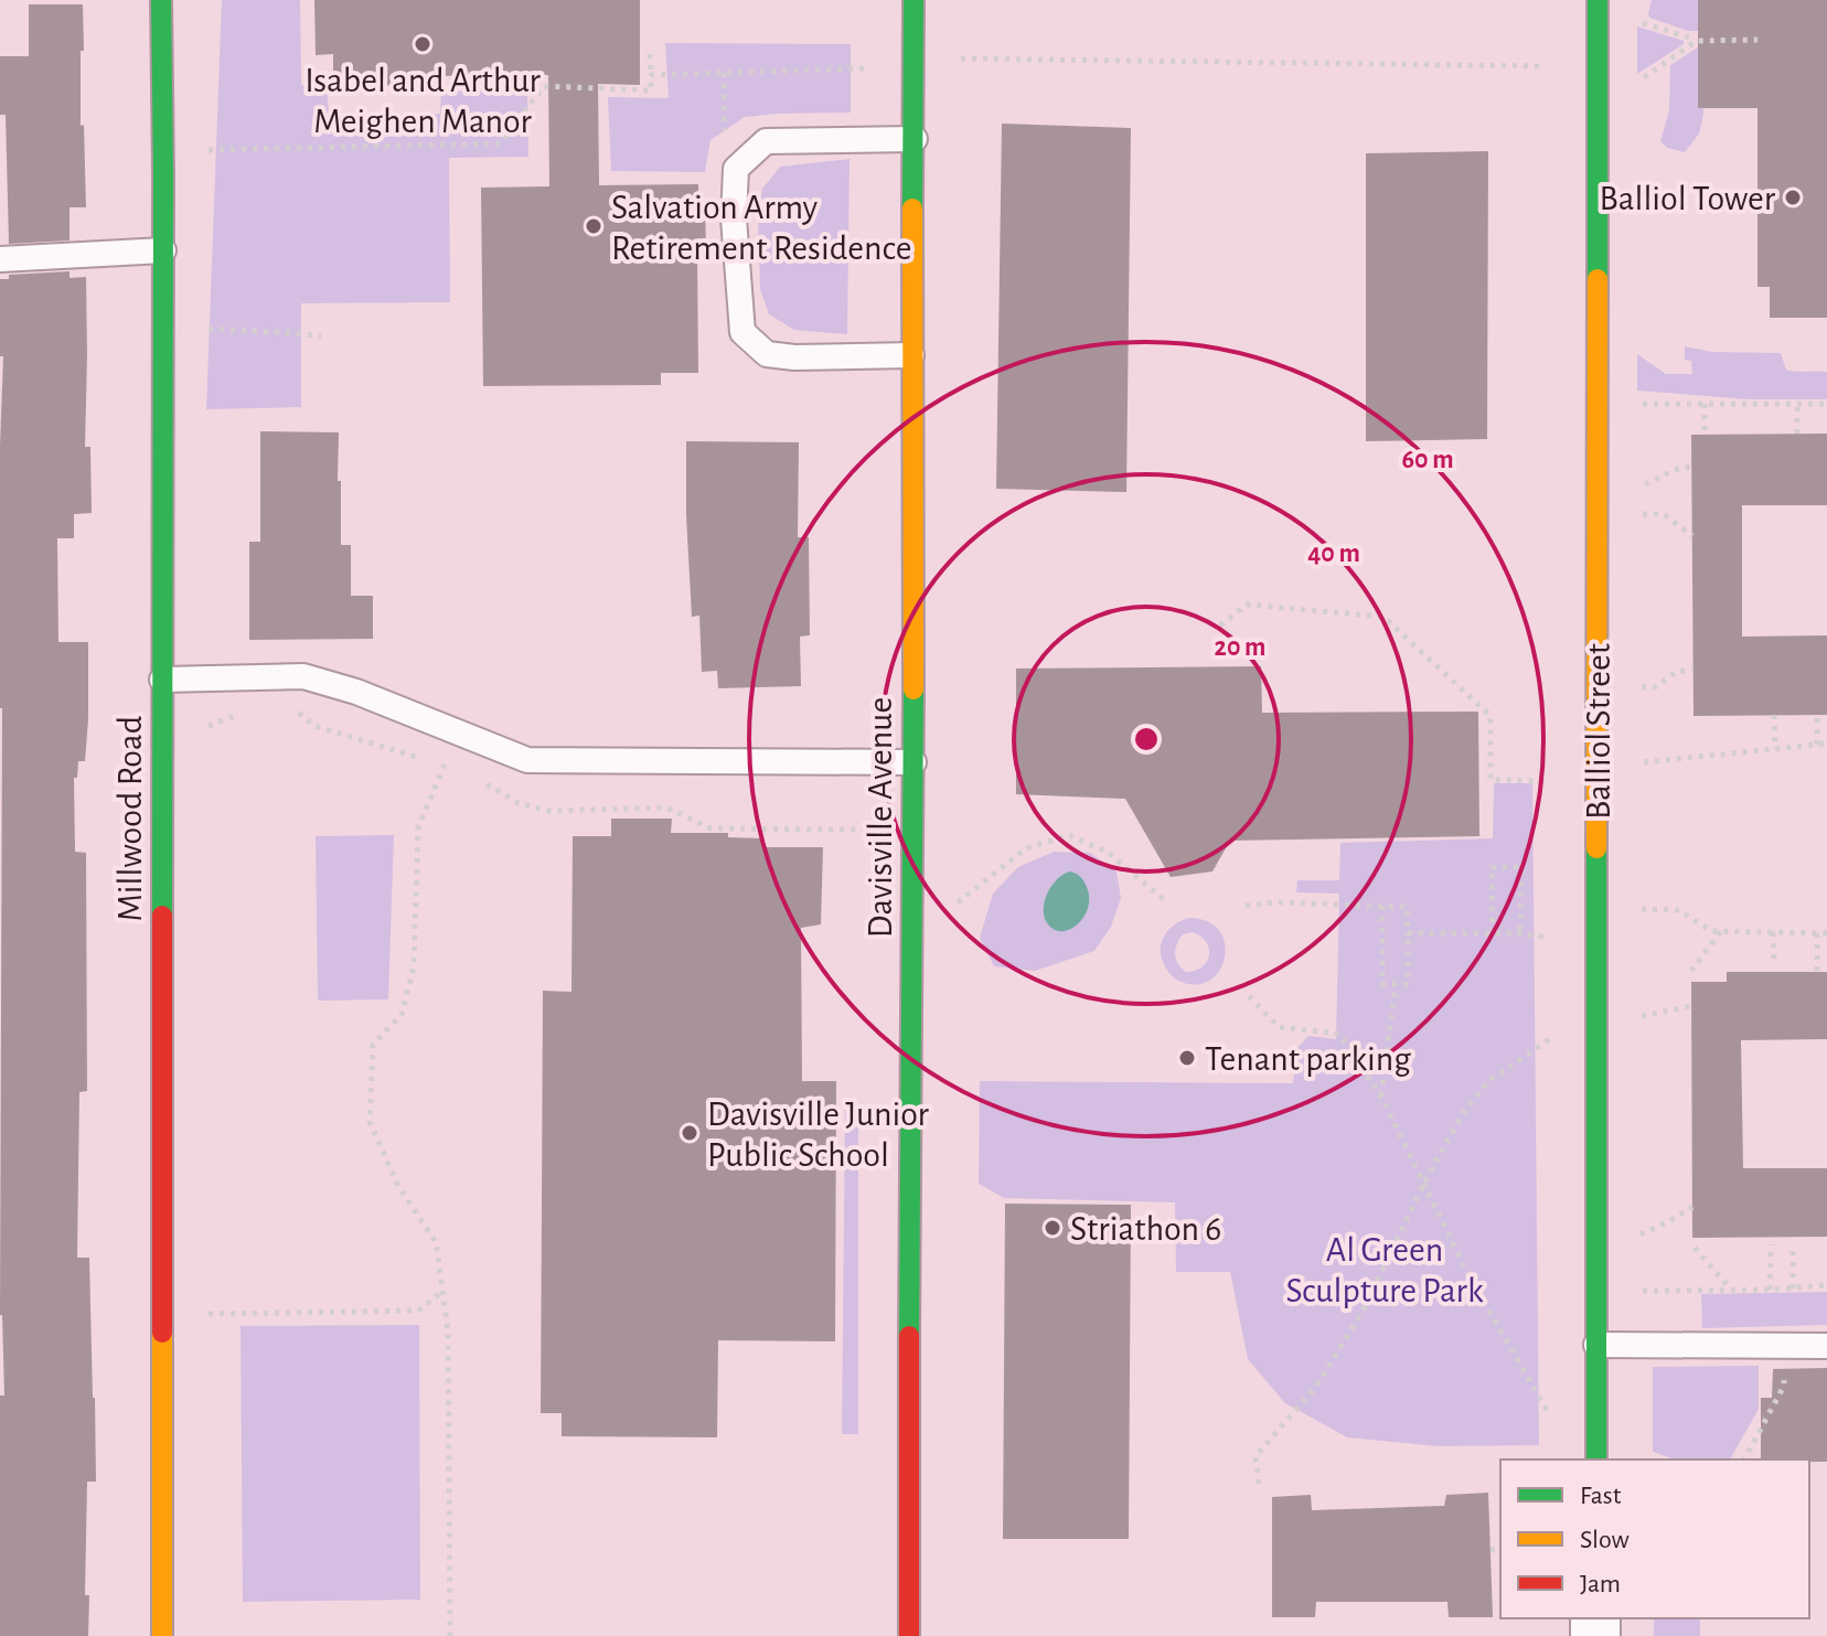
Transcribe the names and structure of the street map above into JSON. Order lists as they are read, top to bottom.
{
  "streets": {
    "street": ["Balliol Street", "Davisville Avenue", "Millwood Road"]
  },
  "parks": ["Al Green Sculpture Park"],
  "places": [
    "Isabel and Arthur Meighen Manor",
    "Balliol Tower",
    "Salvation Army Retirement Residence",
    "Tenant parking",
    "Davisville Junior Public School",
    "Striathon 6"
  ],
  "legend": ["Fast", "Slow", "Jam"],
  "rings": ["60 m", "40 m", "20 m"]
}
